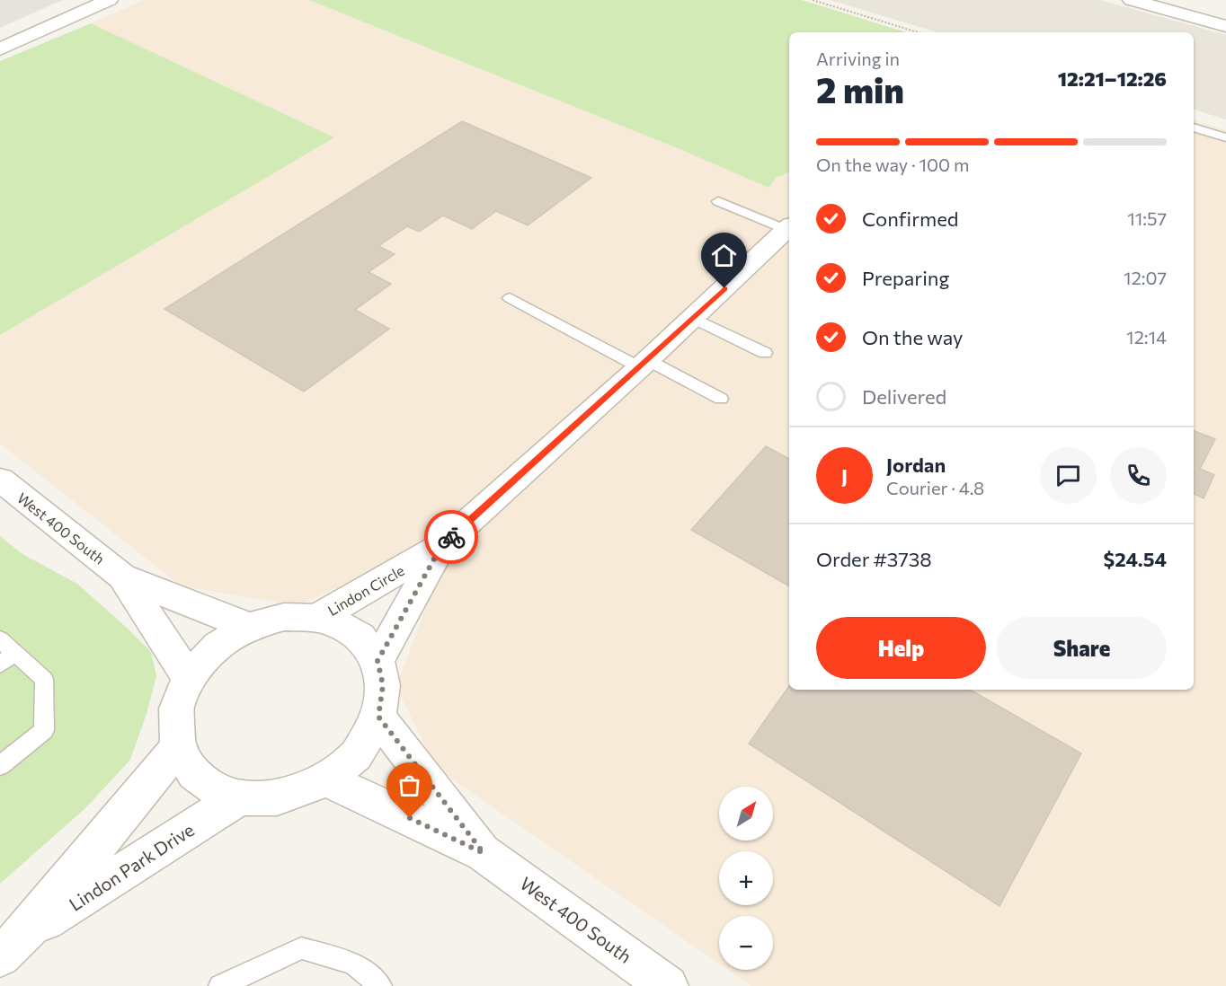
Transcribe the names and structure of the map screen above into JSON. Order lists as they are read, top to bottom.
{
  "streets": {
    "street": ["West 400 South", "Lindon Circle", "Lindon Park Drive"]
  },
  "north": "top right",
  "page": {
    "heading": ["2 min", "Arriving in", "12:21–12:26"],
    "panel": [
      "Jordan",
      "Courier · 4.8",
      "Order #3738",
      "$24.54"
    ],
    "bar": "On the way · 100 m",
    "list": [
      ["Confirmed", "11:57"],
      ["Preparing", "12:07"],
      ["On the way", "12:14"],
      "Delivered"
    ],
    "round": "J",
    "buttons": ["Help", "Share"],
    "map_buttons": ["+", "−"]
  }
}
